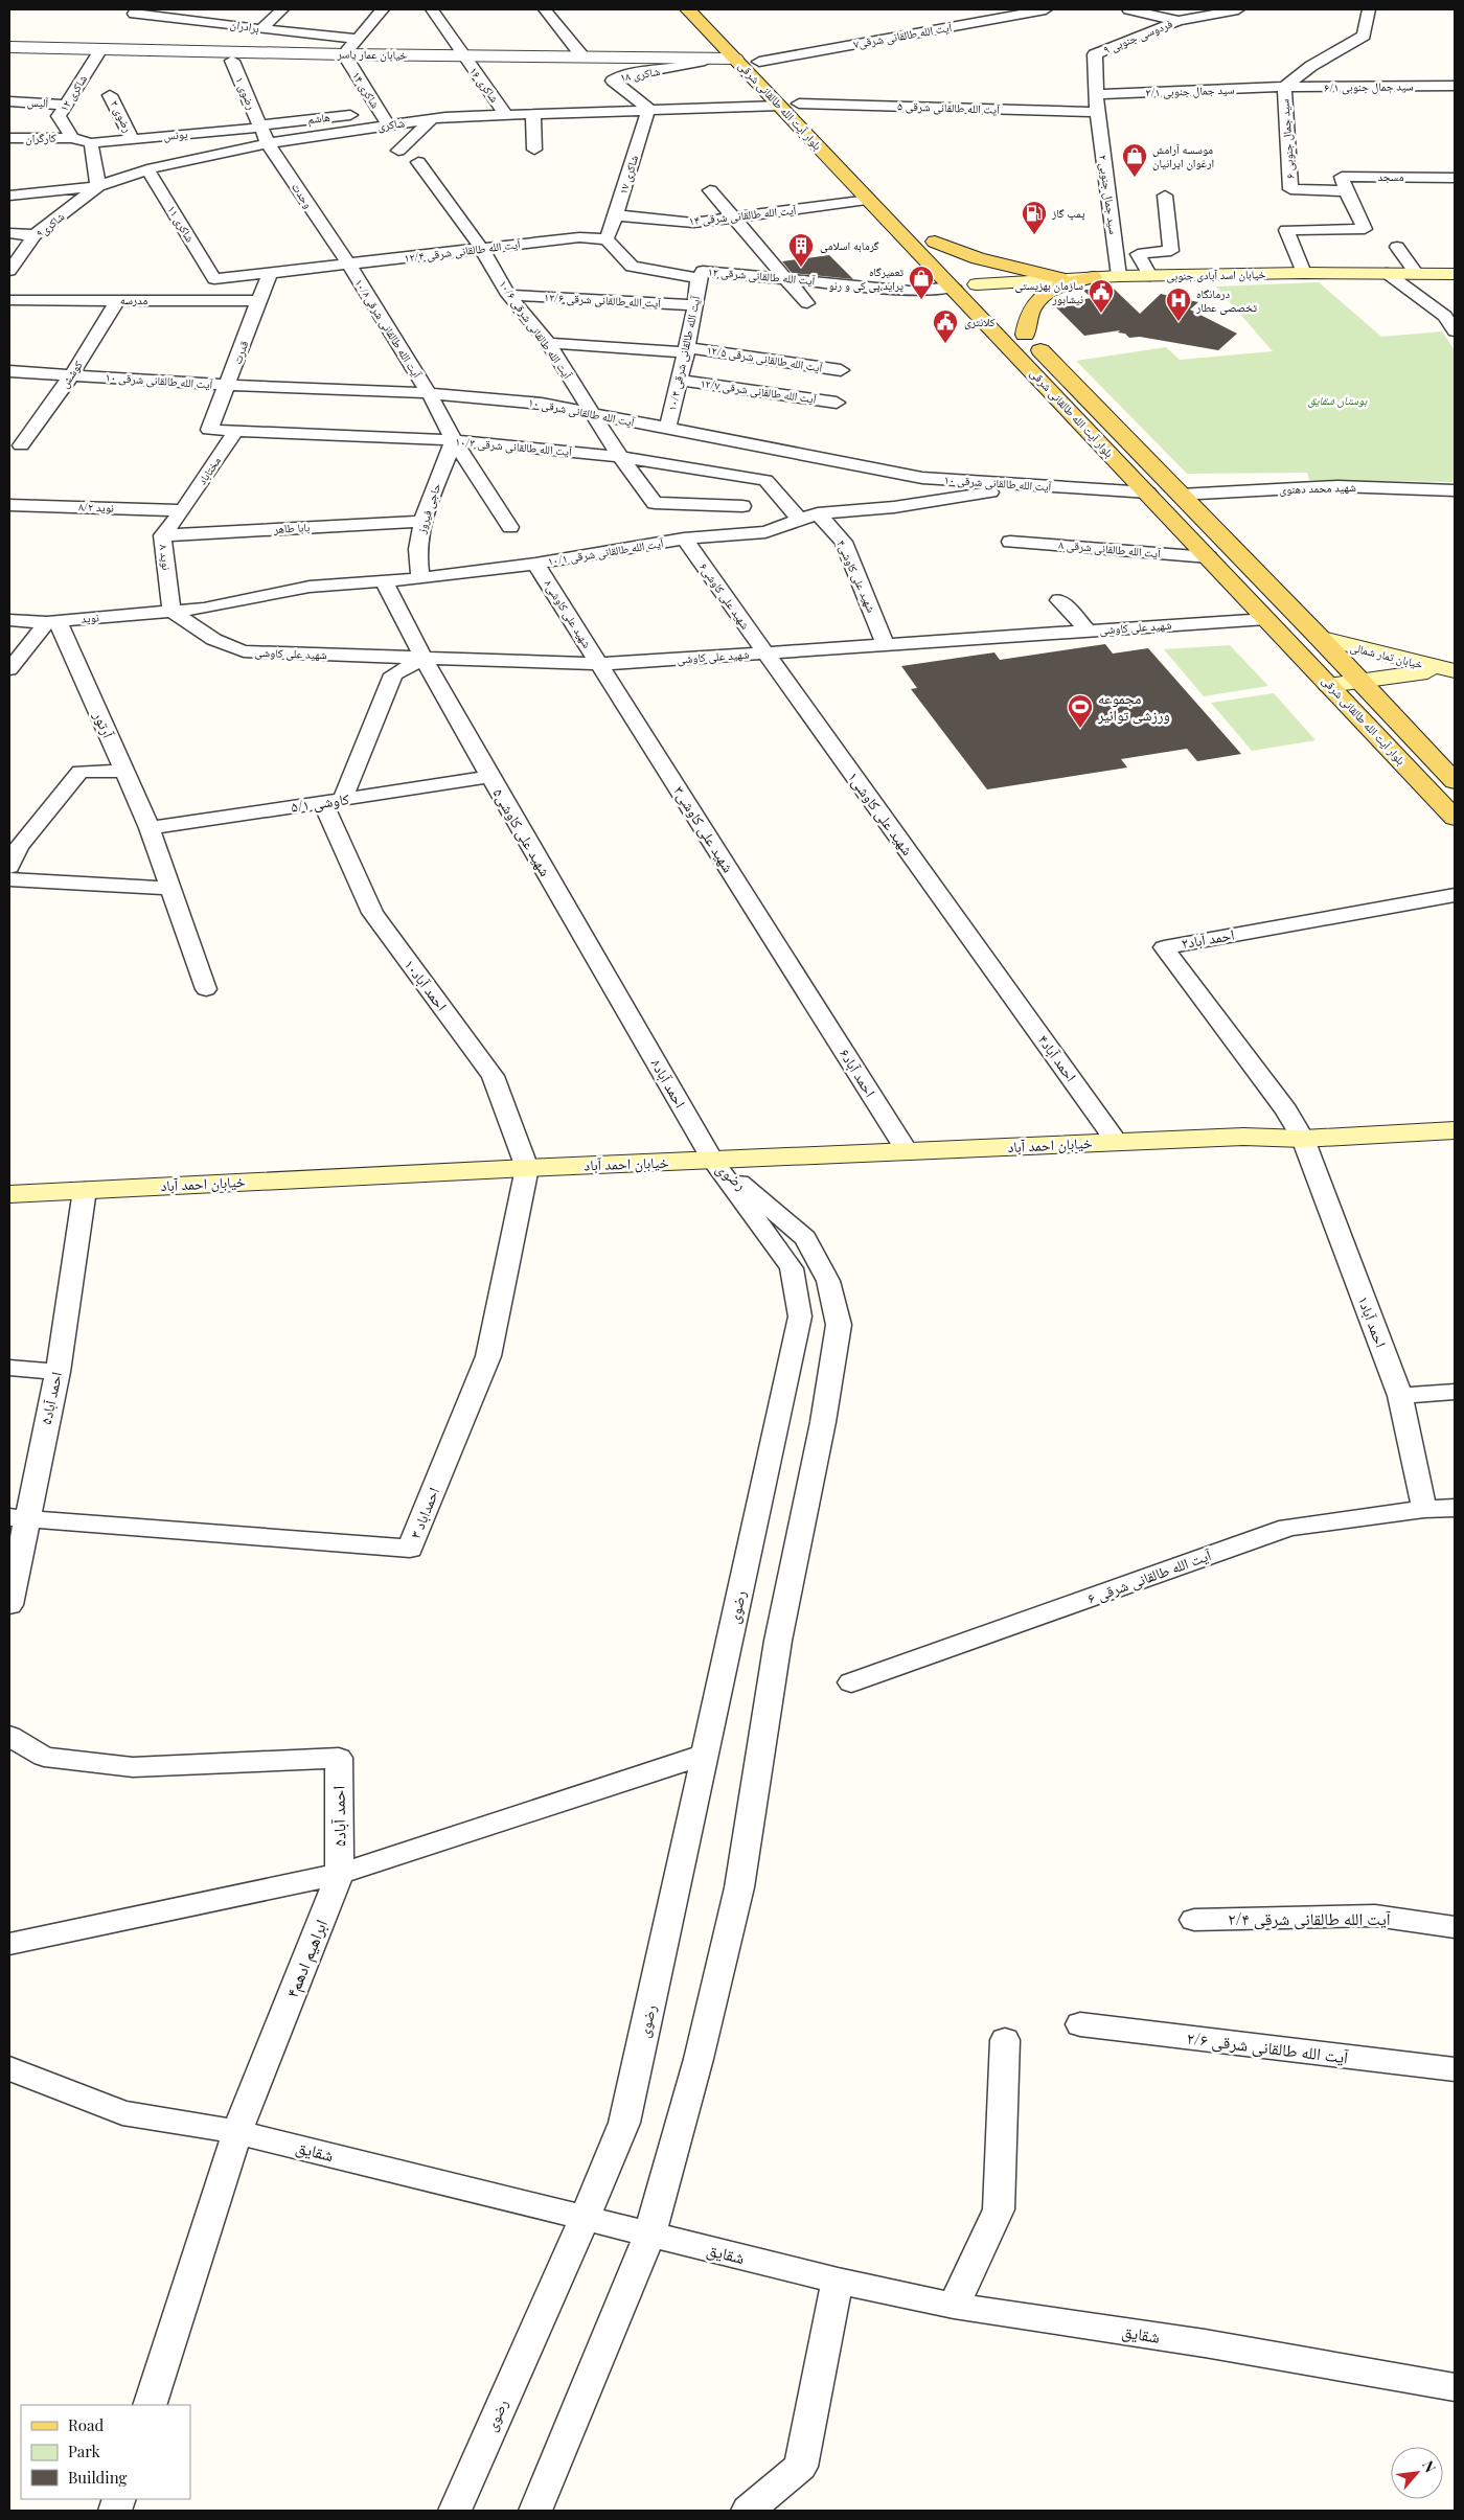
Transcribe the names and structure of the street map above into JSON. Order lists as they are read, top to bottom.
{
  "streets": {
    "main road": [
      "بلوار آیت الله طالقانی شرقی",
      "خیابان اسد آبادی جنوبی",
      "خیابان تمار شمالی",
      "خیابان احمد آباد"
    ],
    "street": [
      "برادران",
      "آیت الله طالقانی شرقی۷",
      "فردوسی جنوبی ۹",
      "خیابان عمار یاسر",
      "شاکری ۱۸",
      "شاکری ۱۶",
      "سید جمال جنوبی ۶/۱",
      "شاکری ۱۴",
      "سید جمال جنوبی ۲/۱",
      "شاکری ۱۲",
      "رضوی ۱",
      "آلیس",
      "آیت الله طالقانی شرقی ۵",
      "رضوی ۲",
      "هاشم",
      "شاکری",
      "یونس",
      "کارگران",
      "سید جمال جنوبی ۶",
      "شاکری ۱۷",
      "مسجد",
      "سید جمال جنوبی ۲",
      "وحدت",
      "آیت الله طالقانی شرقی ۱۴",
      "شاکری ۱۱",
      "شاکری۹",
      "آیت الله طالقانی شرقی ۱۲/۴",
      "آیت الله طالقانی شرقی ۱۲",
      "مدرسه",
      "آیت الله طالقانی شرقی ۱۲/۶",
      "آیت الله طالقانی شرقی۱۰/۸",
      "آیت الله طالقانی شرقی ۱۰/۶",
      "قدرت",
      "آیت الله طالقانی شرقی ۱۰/۴",
      "آیت الله طالقانی شرقی ۱۲/۵",
      "کوشش",
      "آیت الله طالقانی شرقی ۱۰",
      "آیت الله طالقانی شرقی ۱۲/۷",
      "آیت الله طالقانی شرقی ۱۰/۳",
      "مختاباد",
      "شهید محمد دهنوی",
      "نوید ۸/۲",
      "حاجی فیروز",
      "بابا طاهر",
      "آیت الله طالقانی شرقی ۸",
      "آیت الله طالقانی شرقی ۱۰/۱",
      "نوید ۸",
      "شهید علی کاوشی۴",
      "شهید علی کاوشی۶",
      "شهید علی کاوشی۸",
      "نوید",
      "شهید علی کاوشی",
      "آرتور",
      "کاوشی ۵/۱",
      "شهید علی کاوشی۱",
      "شهید علی کاوشی۳",
      "شهید علی کاوشی۵",
      "احمد آباد۲",
      "احمد آباد۱۰",
      "احمد آباد۴",
      "احمد آباد۶",
      "احمد آباد۸",
      "رضوی",
      "احمد آباد۱",
      "احمد آباد۵",
      "احمداباد ۳",
      "آیت الله طالقانی شرقی ۶",
      "آیت الله طالقانی شرقی ۲/۴",
      "ابراهیم ادهم۴",
      "آیت الله طالقانی شرقی ۲/۶",
      "شقایق"
    ]
  },
  "crossings": [
    ["آیت الله طالقانی شرقی۷", "بلوار آیت الله طالقانی شرقی"],
    ["فردوسی جنوبی ۹", "سید جمال جنوبی ۲/۱"],
    ["فردوسی جنوبی ۹", "آیت الله طالقانی شرقی ۵"],
    ["فردوسی جنوبی ۹", "سید جمال جنوبی ۲"],
    ["خیابان عمار یاسر", "شاکری ۱۸"],
    ["خیابان عمار یاسر", "شاکری ۱۶"],
    ["خیابان عمار یاسر", "شاکری ۱۴"],
    ["خیابان عمار یاسر", "شاکری ۱۲"],
    ["خیابان عمار یاسر", "بلوار آیت الله طالقانی شرقی"],
    ["شاکری ۱۸", "شاکری"],
    ["شاکری ۱۸", "شاکری ۱۷"],
    ["شاکری ۱۶", "شاکری"],
    ["سید جمال جنوبی ۶/۱", "سید جمال جنوبی ۲/۱"],
    ["سید جمال جنوبی ۶/۱", "سید جمال جنوبی ۶"],
    ["شاکری ۱۴", "هاشم"],
    ["شاکری ۱۴", "شاکری"],
    ["سید جمال جنوبی ۲/۱", "سید جمال جنوبی ۶"],
    ["شاکری ۱۲", "آلیس"],
    ["شاکری ۱۲", "کارگران"],
    ["رضوی ۱", "هاشم"],
    ["رضوی ۱", "یونس"],
    ["رضوی ۱", "وحدت"],
    ["بلوار آیت الله طالقانی شرقی", "آیت الله طالقانی شرقی ۵"],
    ["بلوار آیت الله طالقانی شرقی", "شاکری"],
    ["بلوار آیت الله طالقانی شرقی", "آیت الله طالقانی شرقی ۱۴"],
    ["بلوار آیت الله طالقانی شرقی", "خیابان اسد آبادی جنوبی"],
    ["بلوار آیت الله طالقانی شرقی", "آیت الله طالقانی شرقی ۱۲"],
    ["بلوار آیت الله طالقانی شرقی", "آیت الله طالقانی شرقی ۱۰"],
    ["بلوار آیت الله طالقانی شرقی", "شهید محمد دهنوی"],
    ["بلوار آیت الله طالقانی شرقی", "آیت الله طالقانی شرقی ۸"],
    ["بلوار آیت الله طالقانی شرقی", "شهید علی کاوشی"],
    ["بلوار آیت الله طالقانی شرقی", "خیابان تمار شمالی"],
    ["آیت الله طالقانی شرقی ۵", "شاکری"],
    ["آیت الله طالقانی شرقی ۵", "سید جمال جنوبی ۲"],
    ["رضوی ۲", "یونس"],
    ["هاشم", "یونس"],
    ["هاشم", "وحدت"],
    ["شاکری", "شاکری ۱۷"],
    ["شاکری", "وحدت"],
    ["شاکری", "شاکری ۱۱"],
    ["شاکری", "شاکری۹"],
    ["یونس", "وحدت"],
    ["سید جمال جنوبی ۶", "مسجد"],
    ["شاکری ۱۷", "آیت الله طالقانی شرقی ۱۴"],
    ["شاکری ۱۷", "آیت الله طالقانی شرقی ۱۲/۴"],
    ["سید جمال جنوبی ۲", "خیابان اسد آبادی جنوبی"],
    ["وحدت", "آیت الله طالقانی شرقی ۱۲/۴"],
    ["وحدت", "آیت الله طالقانی شرقی۱۰/۸"],
    ["شاکری ۱۱", "آیت الله طالقانی شرقی ۱۲/۴"],
    ["آیت الله طالقانی شرقی ۱۲/۴", "آیت الله طالقانی شرقی۱۰/۸"],
    ["آیت الله طالقانی شرقی ۱۲/۴", "آیت الله طالقانی شرقی ۱۰/۶"],
    ["آیت الله طالقانی شرقی ۱۲/۴", "قدرت"],
    ["آیت الله طالقانی شرقی ۱۲", "آیت الله طالقانی شرقی ۱۰/۴"],
    ["مدرسه", "قدرت"],
    ["مدرسه", "کوشش"],
    ["آیت الله طالقانی شرقی ۱۲/۶", "آیت الله طالقانی شرقی ۱۰/۶"],
    ["آیت الله طالقانی شرقی ۱۲/۶", "آیت الله طالقانی شرقی ۱۰/۴"],
    ["آیت الله طالقانی شرقی۱۰/۸", "آیت الله طالقانی شرقی ۱۰"],
    ["آیت الله طالقانی شرقی۱۰/۸", "آیت الله طالقانی شرقی ۱۰/۳"],
    ["آیت الله طالقانی شرقی۱۰/۸", "حاجی فیروز"],
    ["آیت الله طالقانی شرقی ۱۰/۶", "آیت الله طالقانی شرقی ۱۲/۵"],
    ["آیت الله طالقانی شرقی ۱۰/۶", "آیت الله طالقانی شرقی ۱۰"],
    ["آیت الله طالقانی شرقی ۱۰/۶", "آیت الله طالقانی شرقی ۱۰/۳"],
    ["قدرت", "آیت الله طالقانی شرقی ۱۰"],
    ["قدرت", "آیت الله طالقانی شرقی ۱۰/۳"],
    ["آیت الله طالقانی شرقی ۱۰/۴", "آیت الله طالقانی شرقی ۱۲/۵"],
    ["آیت الله طالقانی شرقی ۱۰/۴", "آیت الله طالقانی شرقی ۱۰"],
    ["آیت الله طالقانی شرقی ۱۰/۴", "آیت الله طالقانی شرقی ۱۲/۷"],
    ["کوشش", "آیت الله طالقانی شرقی ۱۰"],
    ["آیت الله طالقانی شرقی ۱۰", "آیت الله طالقانی شرقی ۱۰/۱"],
    ["آیت الله طالقانی شرقی ۱۰/۳", "مختاباد"],
    ["آیت الله طالقانی شرقی ۱۰/۳", "حاجی فیروز"],
    ["آیت الله طالقانی شرقی ۱۰/۳", "آیت الله طالقانی شرقی ۱۰/۱"],
    ["مختاباد", "نوید ۸/۲"],
    ["مختاباد", "نوید ۸"],
    ["نوید ۸/۲", "نوید ۸"],
    ["حاجی فیروز", "بابا طاهر"],
    ["حاجی فیروز", "آیت الله طالقانی شرقی ۱۰/۱"],
    ["بابا طاهر", "نوید ۸"],
    ["آیت الله طالقانی شرقی ۱۰/۱", "نوید ۸"],
    ["آیت الله طالقانی شرقی ۱۰/۱", "شهید علی کاوشی۴"],
    ["آیت الله طالقانی شرقی ۱۰/۱", "شهید علی کاوشی۶"],
    ["آیت الله طالقانی شرقی ۱۰/۱", "شهید علی کاوشی۸"],
    ["آیت الله طالقانی شرقی ۱۰/۱", "نوید"],
    ["آیت الله طالقانی شرقی ۱۰/۱", "شهید علی کاوشی"],
    ["آیت الله طالقانی شرقی ۱۰/۱", "شهید علی کاوشی۵"],
    ["نوید ۸", "نوید"],
    ["نوید ۸", "شهید علی کاوشی"],
    ["شهید علی کاوشی۴", "شهید علی کاوشی"],
    ["شهید علی کاوشی۶", "شهید علی کاوشی"],
    ["شهید علی کاوشی۶", "شهید علی کاوشی۱"],
    ["شهید علی کاوشی۸", "شهید علی کاوشی"],
    ["شهید علی کاوشی۸", "شهید علی کاوشی۳"],
    ["نوید", "شهید علی کاوشی"],
    ["نوید", "آرتور"],
    ["شهید علی کاوشی", "شهید علی کاوشی۱"],
    ["شهید علی کاوشی", "شهید علی کاوشی۳"],
    ["شهید علی کاوشی", "شهید علی کاوشی۵"],
    ["آرتور", "کاوشی ۵/۱"],
    ["کاوشی ۵/۱", "شهید علی کاوشی۵"],
    ["کاوشی ۵/۱", "احمد آباد۱۰"],
    ["شهید علی کاوشی۱", "احمد آباد۴"],
    ["شهید علی کاوشی۳", "احمد آباد۶"],
    ["شهید علی کاوشی۵", "احمد آباد۸"],
    ["احمد آباد۲", "خیابان احمد آباد"],
    ["احمد آباد۲", "احمد آباد۱"],
    ["احمد آباد۱۰", "خیابان احمد آباد"],
    ["احمد آباد۱۰", "احمداباد ۳"],
    ["احمد آباد۴", "خیابان احمد آباد"],
    ["احمد آباد۶", "خیابان احمد آباد"],
    ["احمد آباد۸", "خیابان احمد آباد"],
    ["احمد آباد۸", "رضوی"],
    ["خیابان احمد آباد", "رضوی"],
    ["خیابان احمد آباد", "احمد آباد۱"],
    ["خیابان احمد آباد", "احمد آباد۵"],
    ["خیابان احمد آباد", "احمداباد ۳"],
    ["رضوی", "شقایق"],
    ["احمد آباد۱", "آیت الله طالقانی شرقی ۶"],
    ["احمد آباد۵", "احمداباد ۳"],
    ["احمد آباد۵", "ابراهیم ادهم۴"],
    ["ابراهیم ادهم۴", "شقایق"]
  ],
  "parks": ["بوستان شقایق"],
  "places": {
    "shop": ["موسسه آرامش ارغوان ایرانیان", "تعمیرگاه پراید،پی کی و رنو"],
    "fuel station": ["پمپ گاز"],
    "building": ["گرمابه اسلامی"],
    "public building": ["سازمان بهزیستی نیشابور", "کلانتری"],
    "hospital": ["درمانگاه تخصصی عطار"],
    "sports": ["مجموعه ورزشی توانیر"]
  },
  "legend": ["Road", "Park", "Building"],
  "north": "top right"
}
